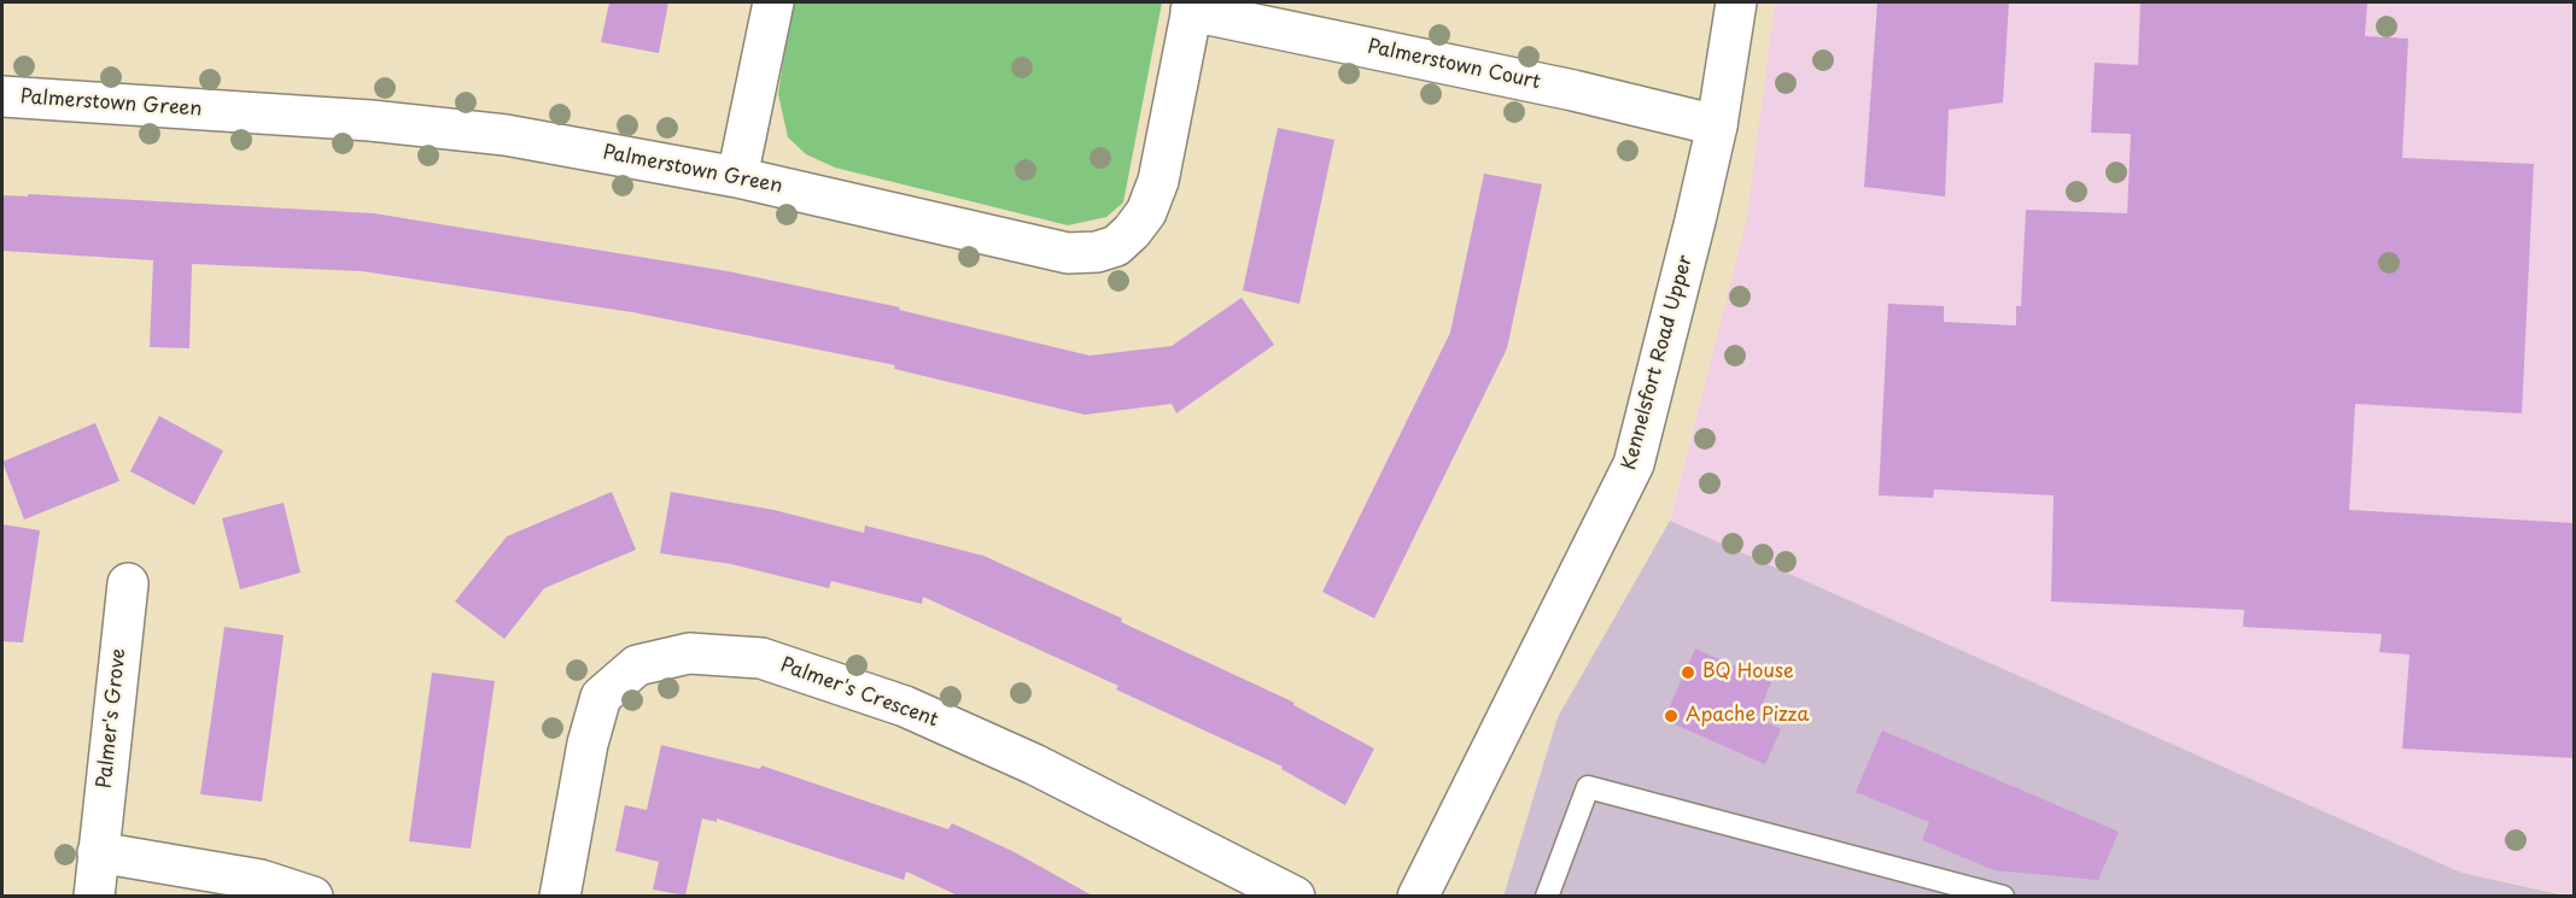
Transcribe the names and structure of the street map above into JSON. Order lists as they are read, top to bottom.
{
  "streets": {
    "street": [
      "Palmerstown Court",
      "Palmerstown Green",
      "Kennelsfort Road Upper",
      "Palmer's Crescent",
      "Palmer's Grove"
    ]
  },
  "crossings": [
    ["Palmerstown Court", "Palmerstown Green"],
    ["Palmerstown Court", "Kennelsfort Road Upper"]
  ],
  "places": ["BQ House", "Apache Pizza"]
}
